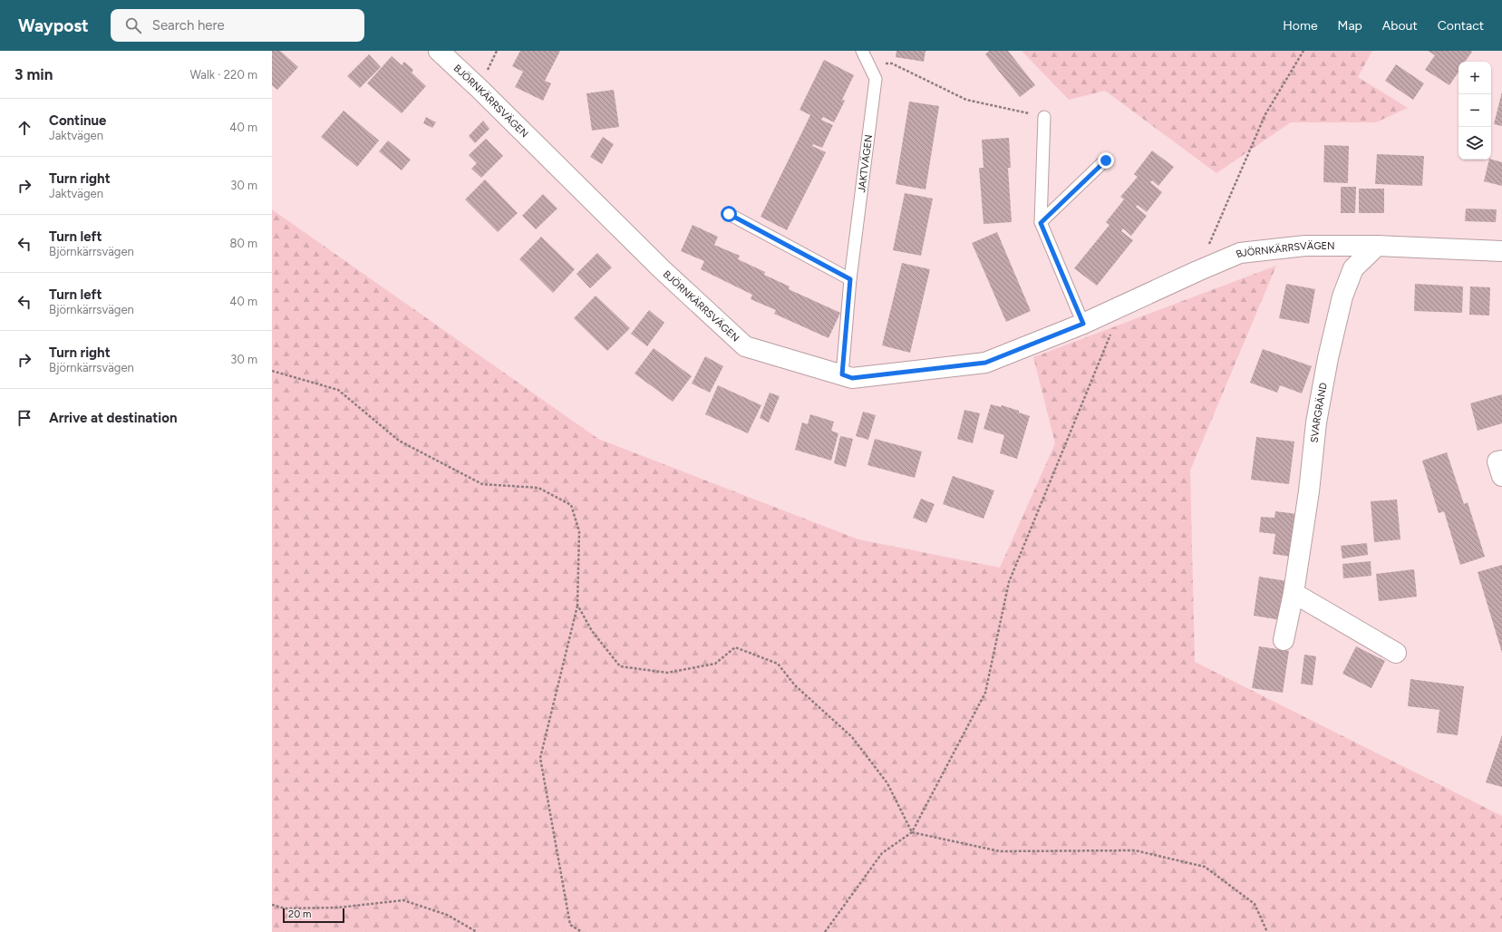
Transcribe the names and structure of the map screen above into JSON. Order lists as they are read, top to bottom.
{
  "streets": {
    "street": ["BJÖRNKÄRRSVÄGEN", "SVARGRÄND"],
    "lane": ["JAKTVÄGEN"]
  },
  "crossings": [
    ["BJÖRNKÄRRSVÄGEN", "JAKTVÄGEN"],
    ["BJÖRNKÄRRSVÄGEN", "SVARGRÄND"]
  ],
  "scale_bar": "20 m",
  "page": {
    "header": "Waypost",
    "search": "Search here",
    "nav": [
      "Home",
      "Map",
      "About",
      "Contact"
    ],
    "heading": ["3 min", "Walk · 220 m"],
    "map_buttons": ["+", "−"],
    "list": [
      ["Continue", "Jaktvägen", "40 m"],
      ["Turn right", "Jaktvägen", "30 m"],
      ["Turn left", "Björnkärrsvägen", "80 m"],
      ["Turn left", "Björnkärrsvägen", "40 m"],
      ["Turn right", "Björnkärrsvägen", "30 m"],
      "Arrive at destination"
    ],
    "scale": "20 m"
  }
}
